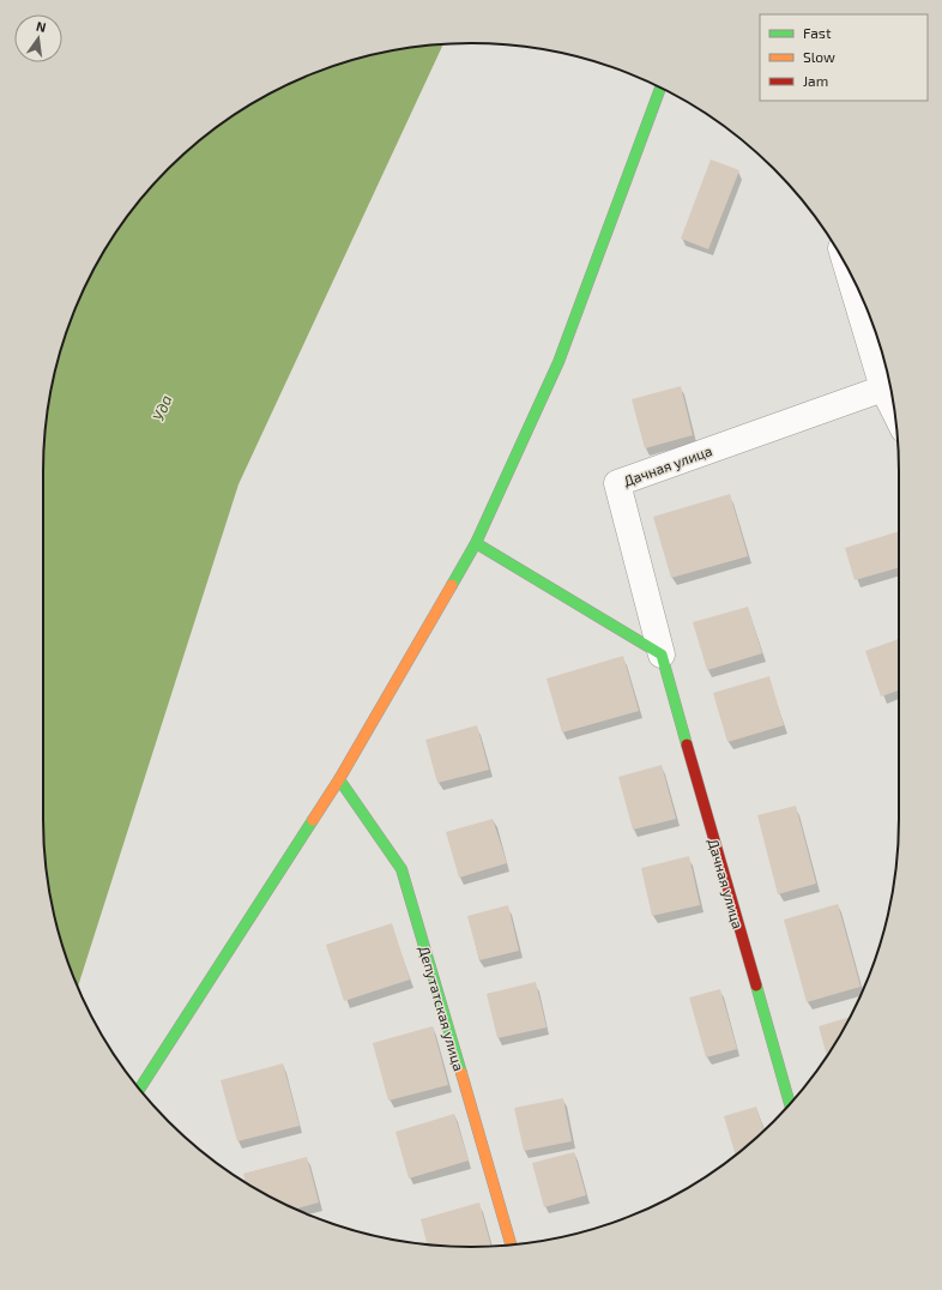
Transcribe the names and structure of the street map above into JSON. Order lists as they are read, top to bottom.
{
  "streets": {
    "street": ["Дачная улица", "Депутатская улица"]
  },
  "water": ["Уда"],
  "legend": ["Fast", "Slow", "Jam"],
  "north": "top"
}
